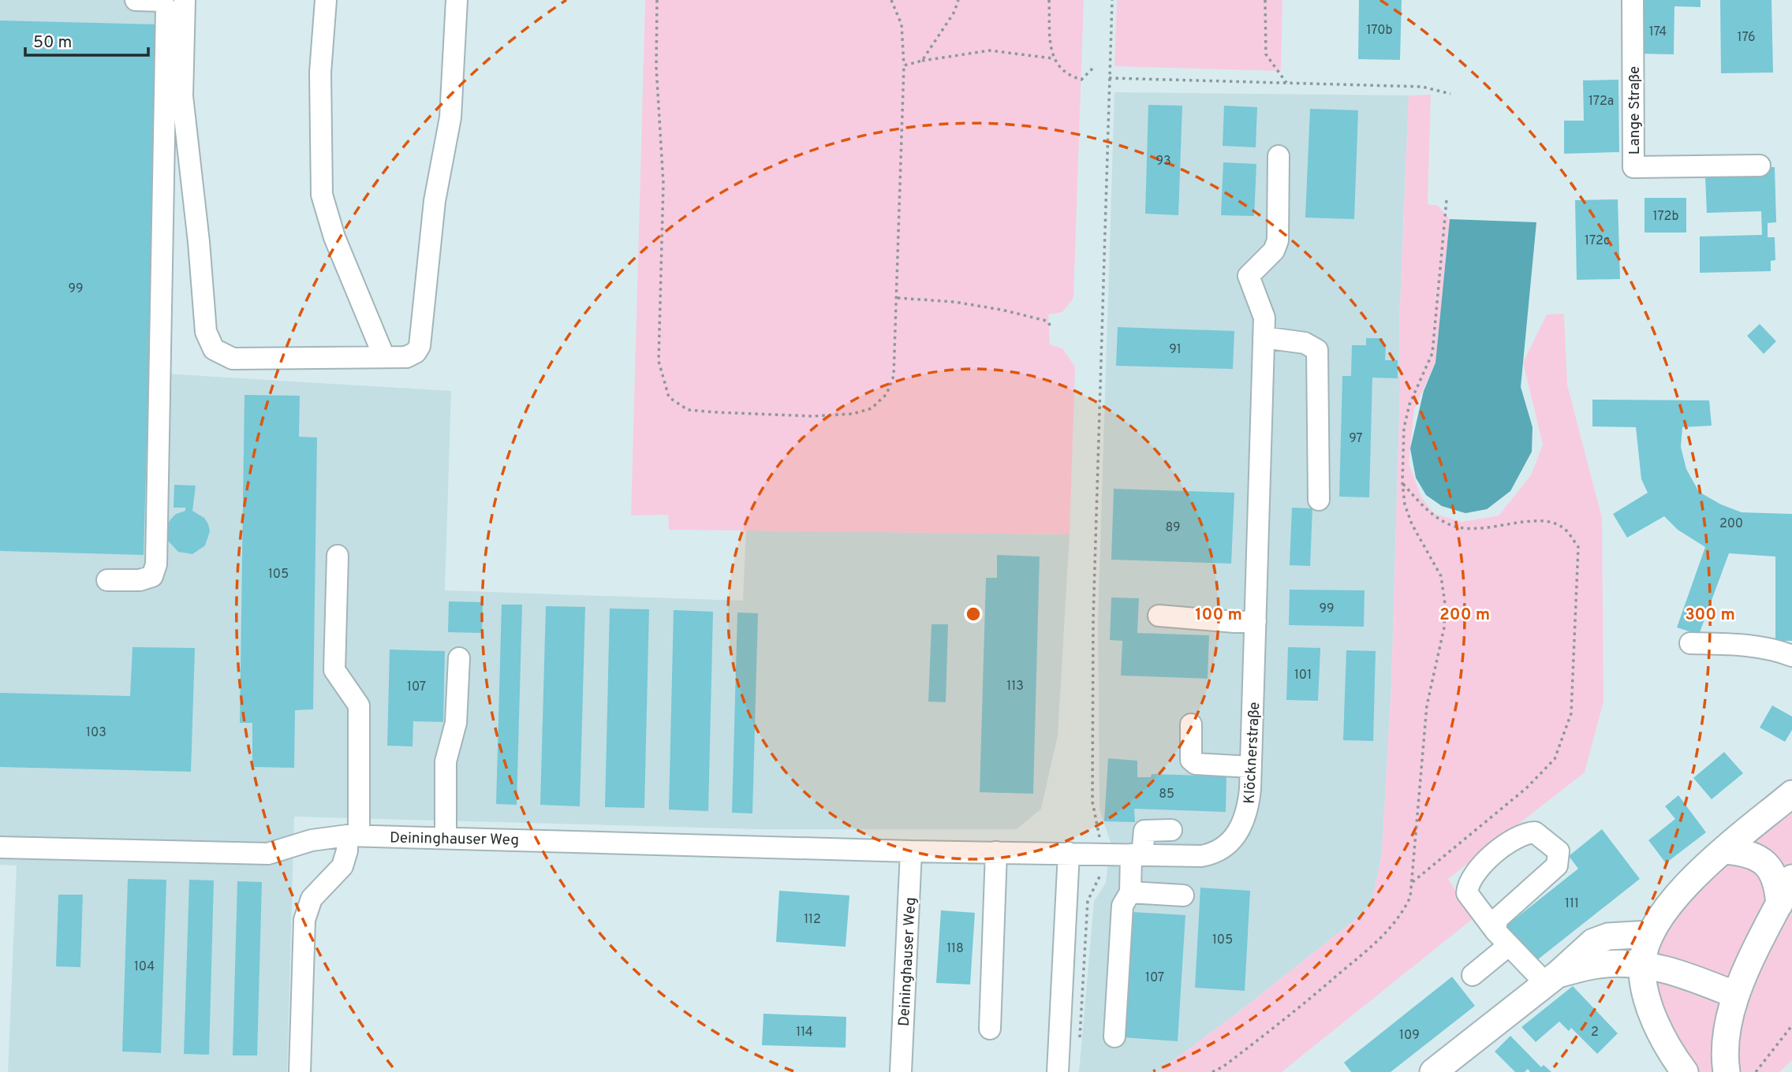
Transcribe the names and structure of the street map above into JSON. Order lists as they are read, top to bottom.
{
  "streets": {
    "street": ["Lange Straße", "Klöcknerstraße", "Deininghauser Weg"]
  },
  "crossings": [
    ["Klöcknerstraße", "Deininghauser Weg"]
  ],
  "house_numbers": [
    "170b",
    "174",
    "176",
    "172a",
    "93",
    "172b",
    "172c",
    "99",
    "91",
    "97",
    "200",
    "89",
    "105",
    "99",
    "101",
    "113",
    "107",
    "103",
    "85",
    "111",
    "112",
    "105",
    "118",
    "104",
    "107",
    "114",
    "2",
    "109"
  ],
  "scale_bar": "50 m",
  "rings": ["100 m", "200 m", "300 m"]
}
